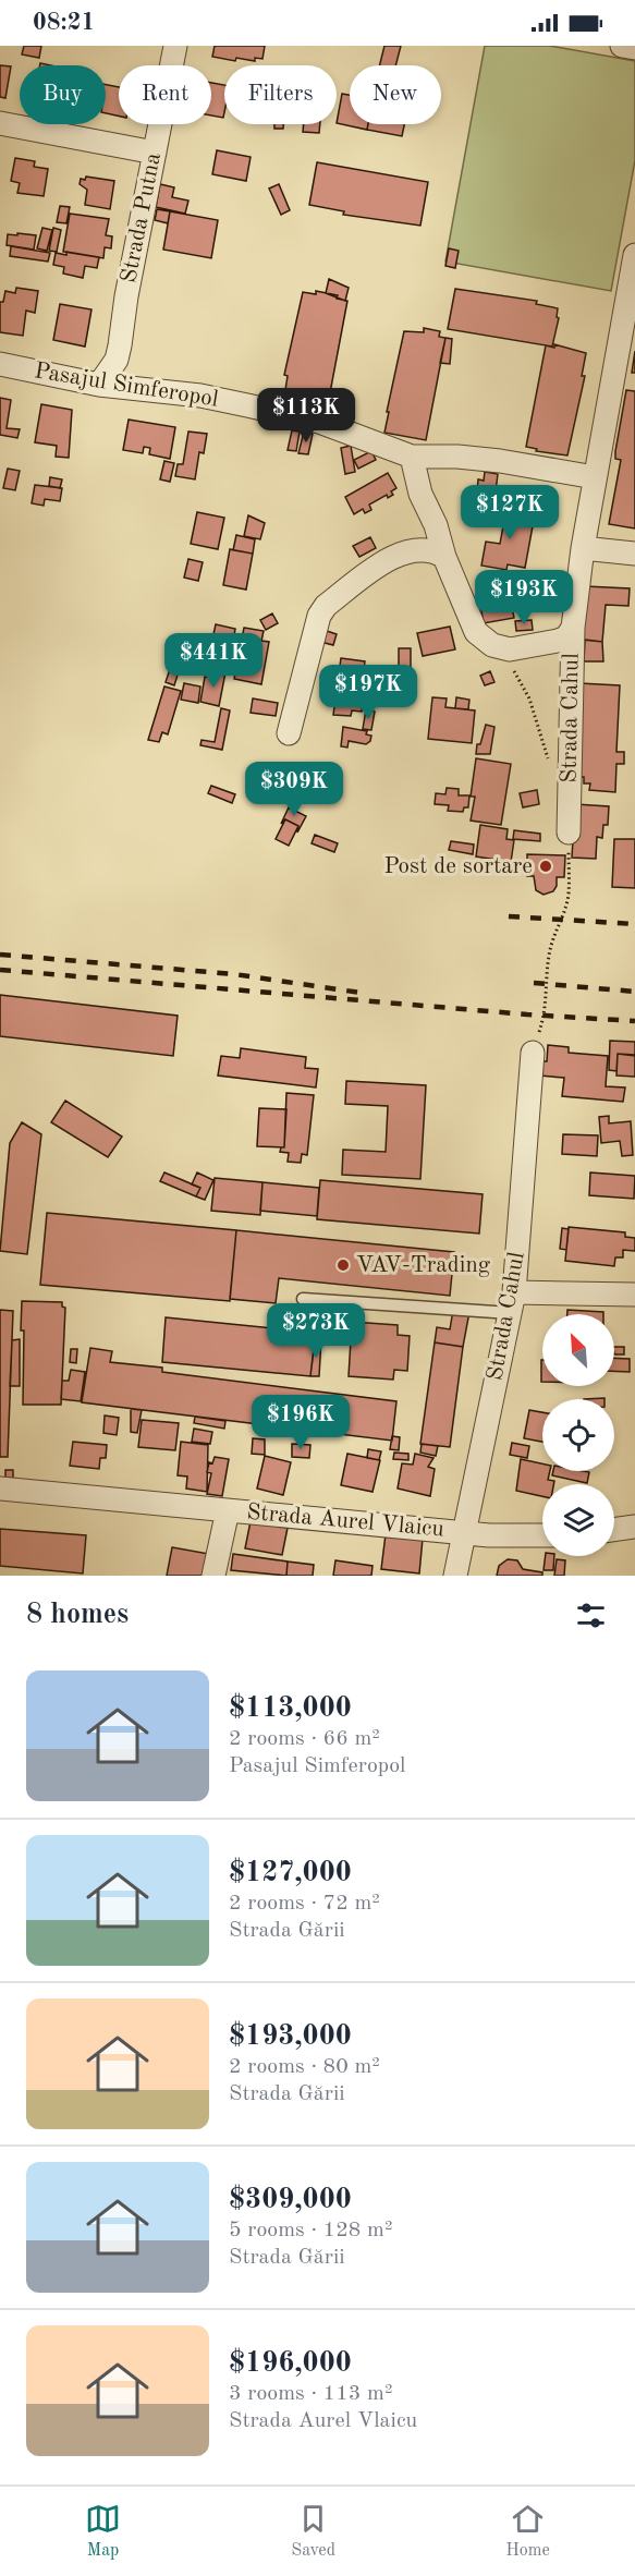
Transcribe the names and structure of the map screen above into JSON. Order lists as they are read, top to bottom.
{
  "streets": {
    "street": [
      "Strada Putna",
      "Pasajul Simferopol",
      "Strada Cahul",
      "Strada Aurel Vlaicu"
    ]
  },
  "crossings": [
    ["Strada Putna", "Pasajul Simferopol"],
    ["Pasajul Simferopol", "Strada Cahul"],
    ["Strada Cahul", "Strada Aurel Vlaicu"]
  ],
  "places": ["Post de sortare", "VAV-Trading"],
  "north": "top left",
  "page": {
    "status": "08:21",
    "chip": [
      "Buy",
      "Rent",
      "Filters",
      "New"
    ],
    "price": [
      "$113K",
      "$127K",
      "$193K",
      "$441K",
      "$197K",
      "$309K",
      "$273K",
      "$196K"
    ],
    "heading": "8 homes",
    "list": [
      {
        "name": "$113,000",
        "note": "2 rooms · 66 m² · Pasajul Simferopol"
      },
      {
        "name": "$127,000",
        "note": "2 rooms · 72 m² · Strada Gării"
      },
      {
        "name": "$193,000",
        "note": "2 rooms · 80 m² · Strada Gării"
      },
      {
        "name": "$309,000",
        "note": "5 rooms · 128 m² · Strada Gării"
      },
      {
        "name": "$196,000",
        "note": "3 rooms · 113 m² · Strada Aurel Vlaicu"
      }
    ],
    "tabs": ["Map", "Saved", "Home"]
  }
}
